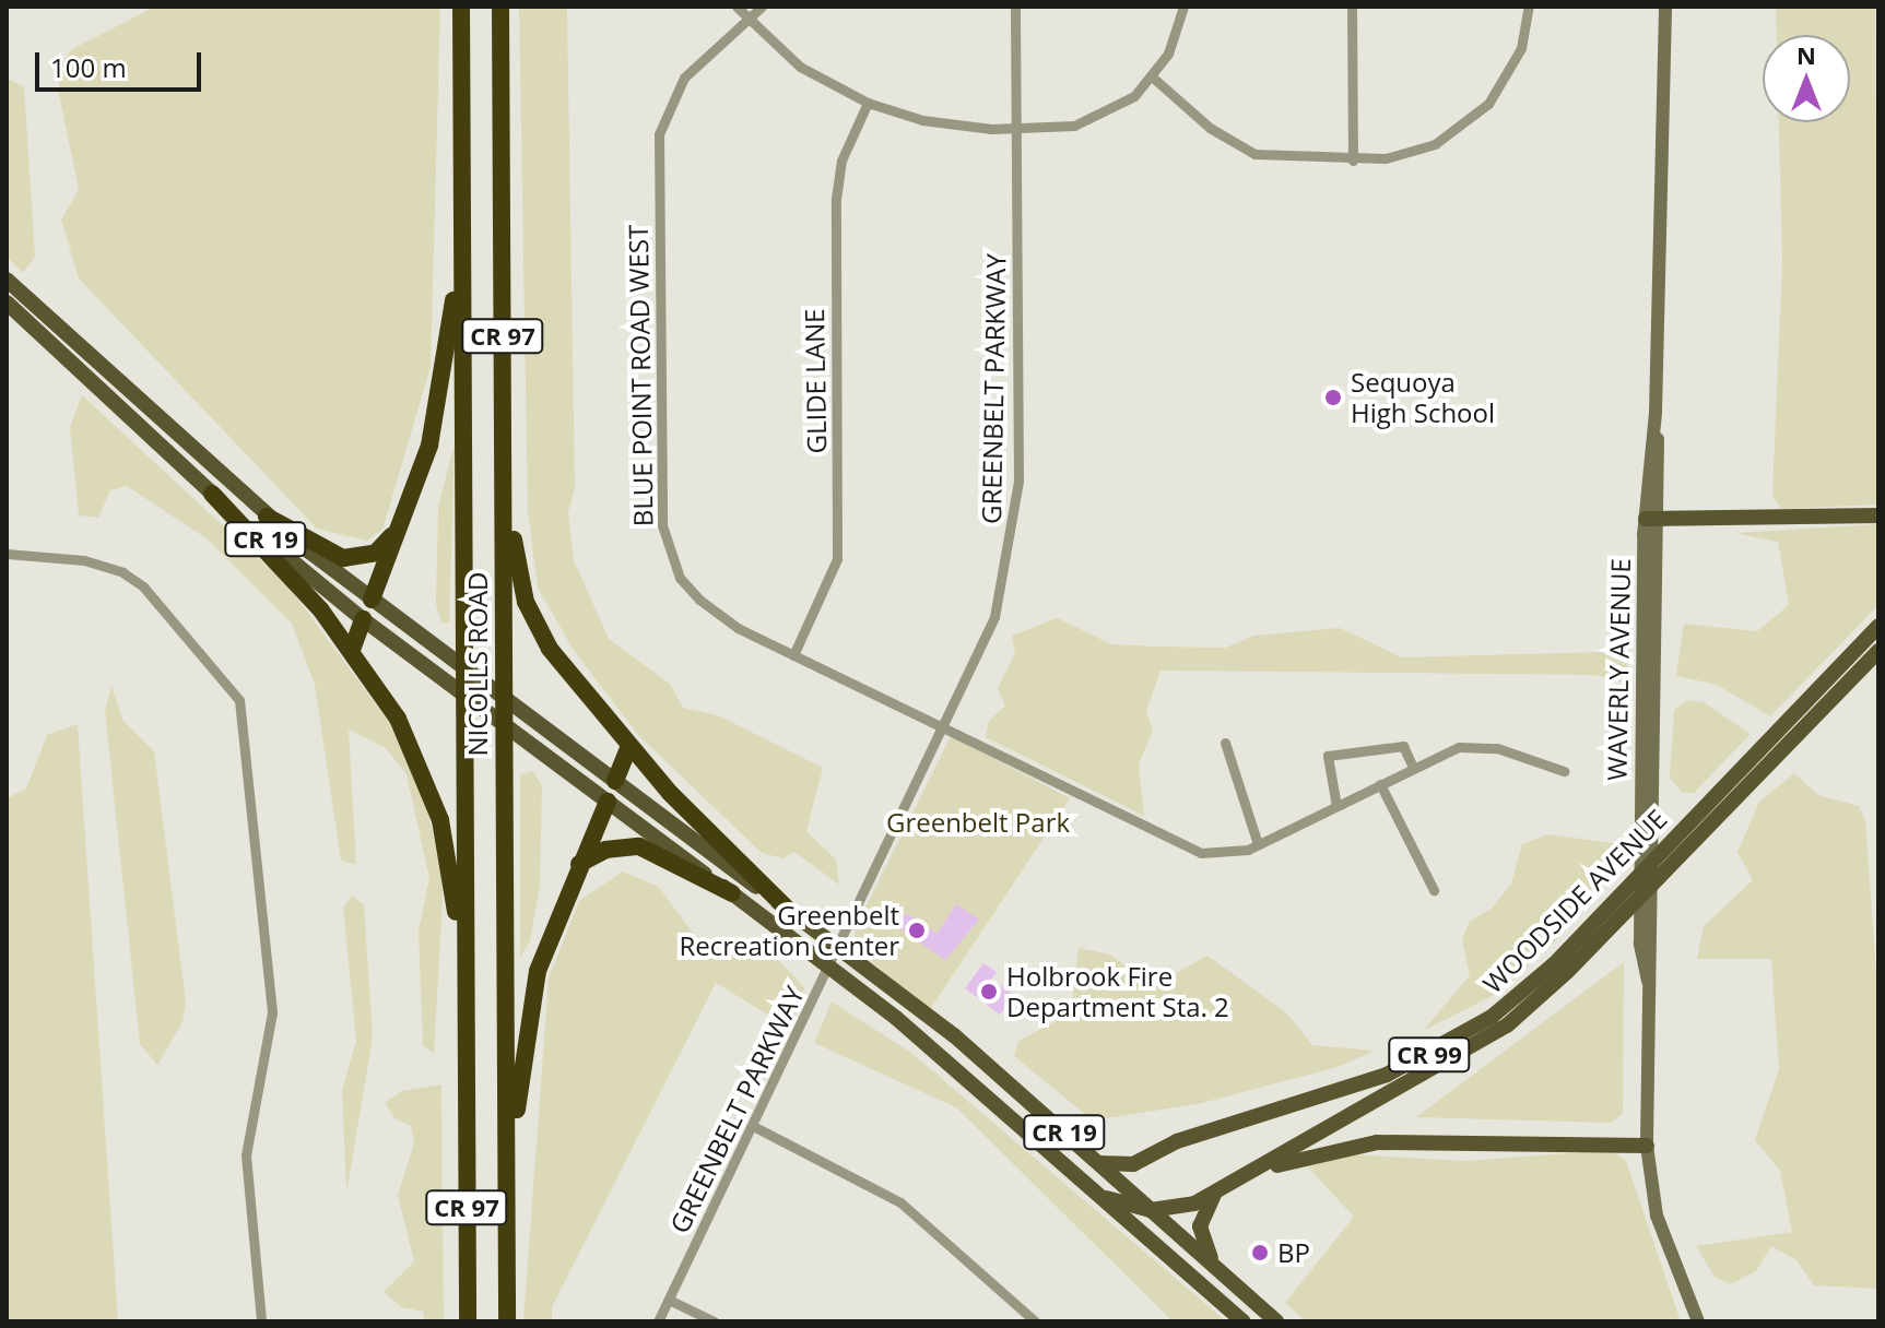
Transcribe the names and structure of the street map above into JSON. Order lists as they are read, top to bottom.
{
  "streets": {
    "highway": ["CR 97", "NICOLLS ROAD"],
    "main road": [
      "CR 19",
      "WAVERLY AVENUE",
      "WOODSIDE AVENUE",
      "CR 99"
    ],
    "street": ["BLUE POINT ROAD WEST", "GLIDE LANE", "GREENBELT PARKWAY"]
  },
  "crossings": [
    ["BLUE POINT ROAD WEST", "GLIDE LANE"],
    ["BLUE POINT ROAD WEST", "GREENBELT PARKWAY"],
    ["GREENBELT PARKWAY", "CR 19"],
    ["CR 19", "WOODSIDE AVENUE"],
    ["CR 19", "CR 99"],
    ["WOODSIDE AVENUE", "CR 99"]
  ],
  "parks": ["Greenbelt Park"],
  "places": [
    "Sequoya High School",
    "Greenbelt Recreation Center",
    "Holbrook Fire Department Sta. 2",
    "BP"
  ],
  "scale_bar": "100 m",
  "north": "top"
}
